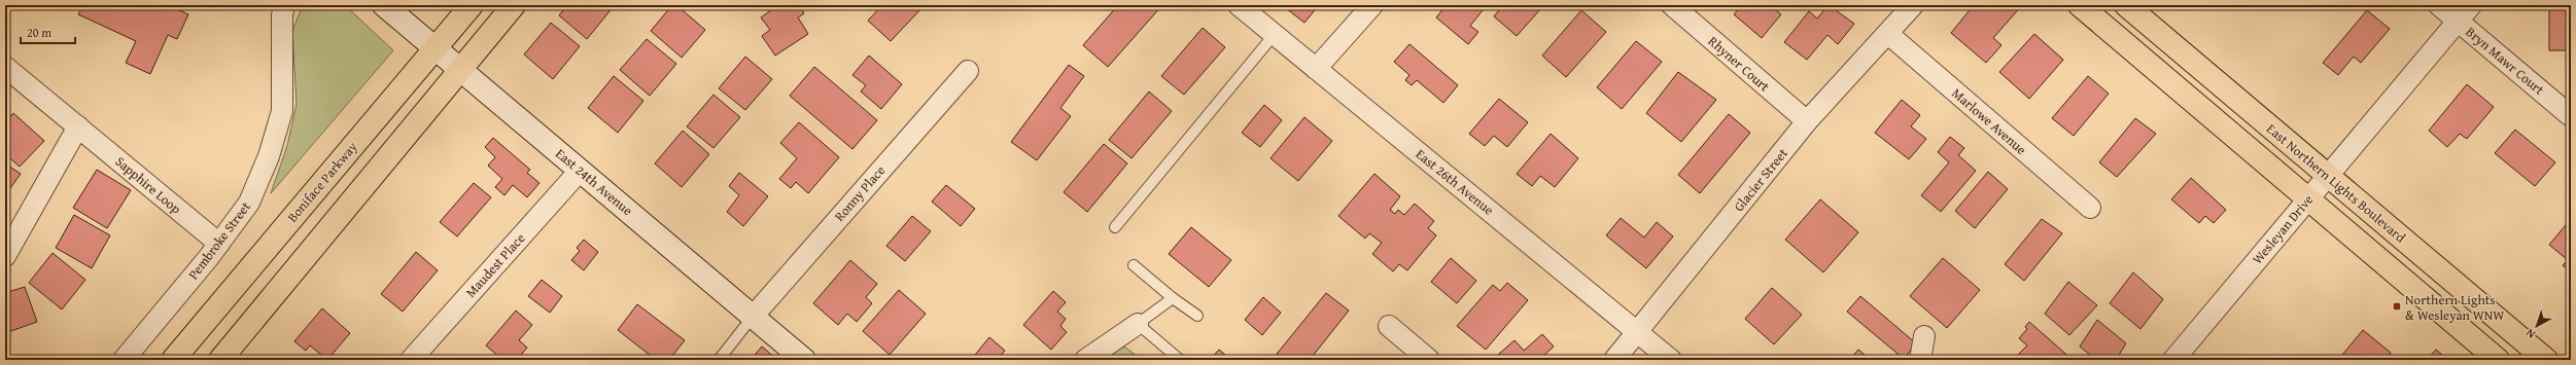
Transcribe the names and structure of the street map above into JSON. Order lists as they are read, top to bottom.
{
  "streets": {
    "main road": ["Boniface Parkway", "East Northern Lights Boulevard"],
    "street": [
      "Bryn Mawr Court",
      "Rhyner Court",
      "Marlowe Avenue",
      "Glacier Street",
      "East 24th Avenue",
      "East 26th Avenue",
      "Sapphire Loop",
      "Ronny Place",
      "Wesleyan Drive",
      "Pembroke Street",
      "Maudest Place"
    ]
  },
  "crossings": [
    ["Bryn Mawr Court", "Wesleyan Drive"],
    ["Rhyner Court", "Glacier Street"],
    ["Marlowe Avenue", "Glacier Street"],
    ["Glacier Street", "East 26th Avenue"],
    ["Boniface Parkway", "East 24th Avenue"],
    ["East 24th Avenue", "Ronny Place"],
    ["East 24th Avenue", "Maudest Place"],
    ["East Northern Lights Boulevard", "Wesleyan Drive"],
    ["Sapphire Loop", "Pembroke Street"]
  ],
  "places": {
    "transit": ["Northern Lights & Wesleyan WNW"]
  },
  "scale_bar": "20 m",
  "north": "bottom left"
}
